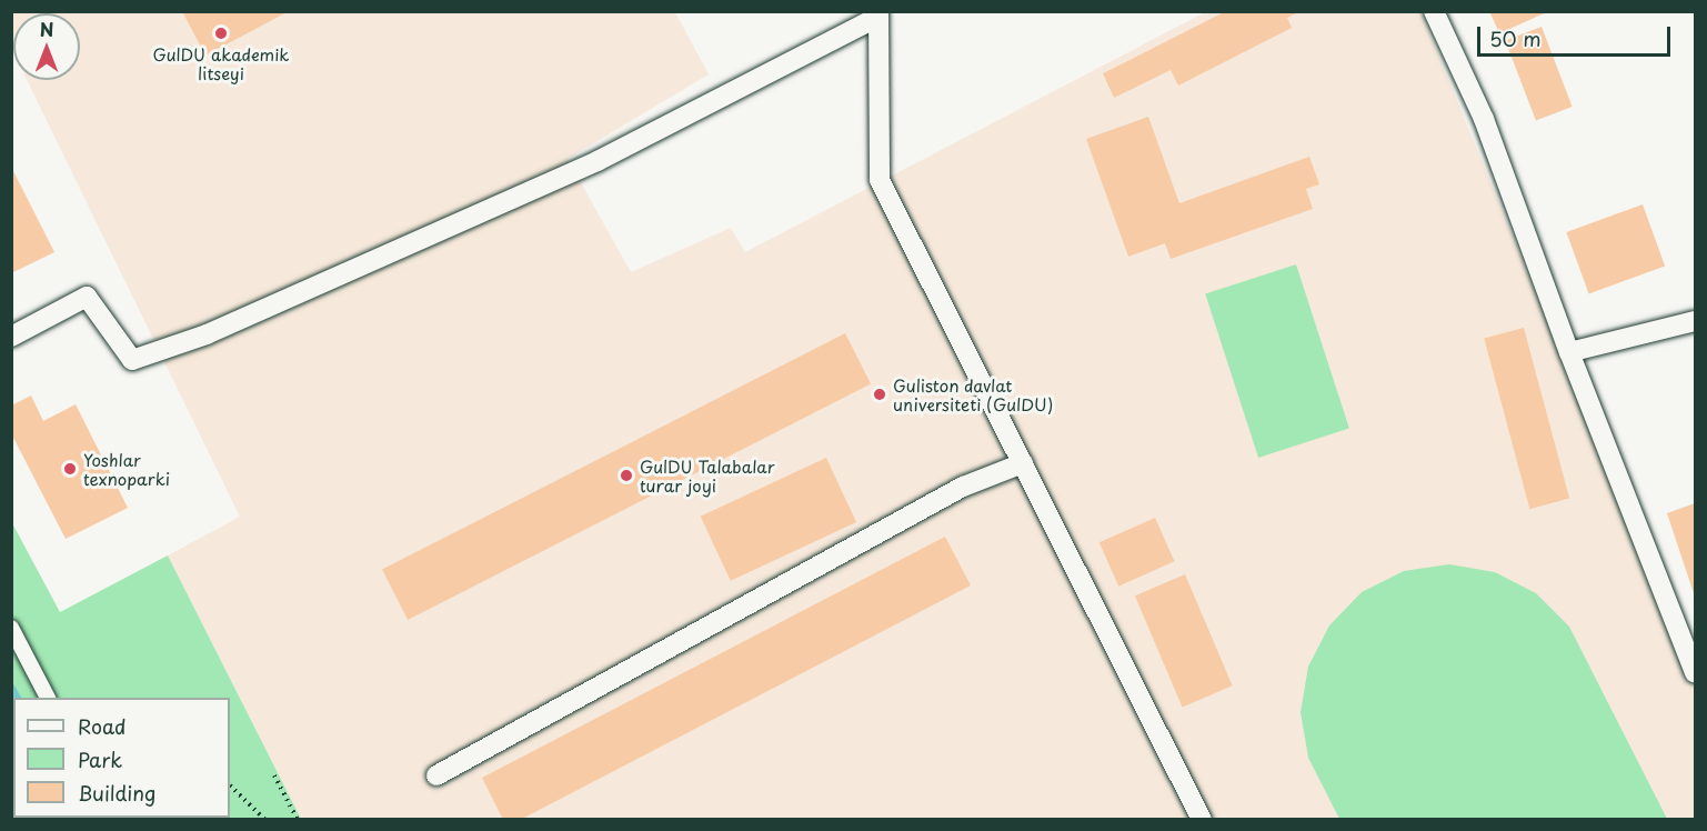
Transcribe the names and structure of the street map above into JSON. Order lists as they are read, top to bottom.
{
  "places": [
    "GulDU akademik litseyi",
    "Guliston davlat universiteti (GulDU)",
    "Yoshlar texnoparki",
    "GulDU Talabalar turar joyi"
  ],
  "legend": ["Road", "Park", "Building"],
  "scale_bar": "50 m",
  "north": "top"
}
